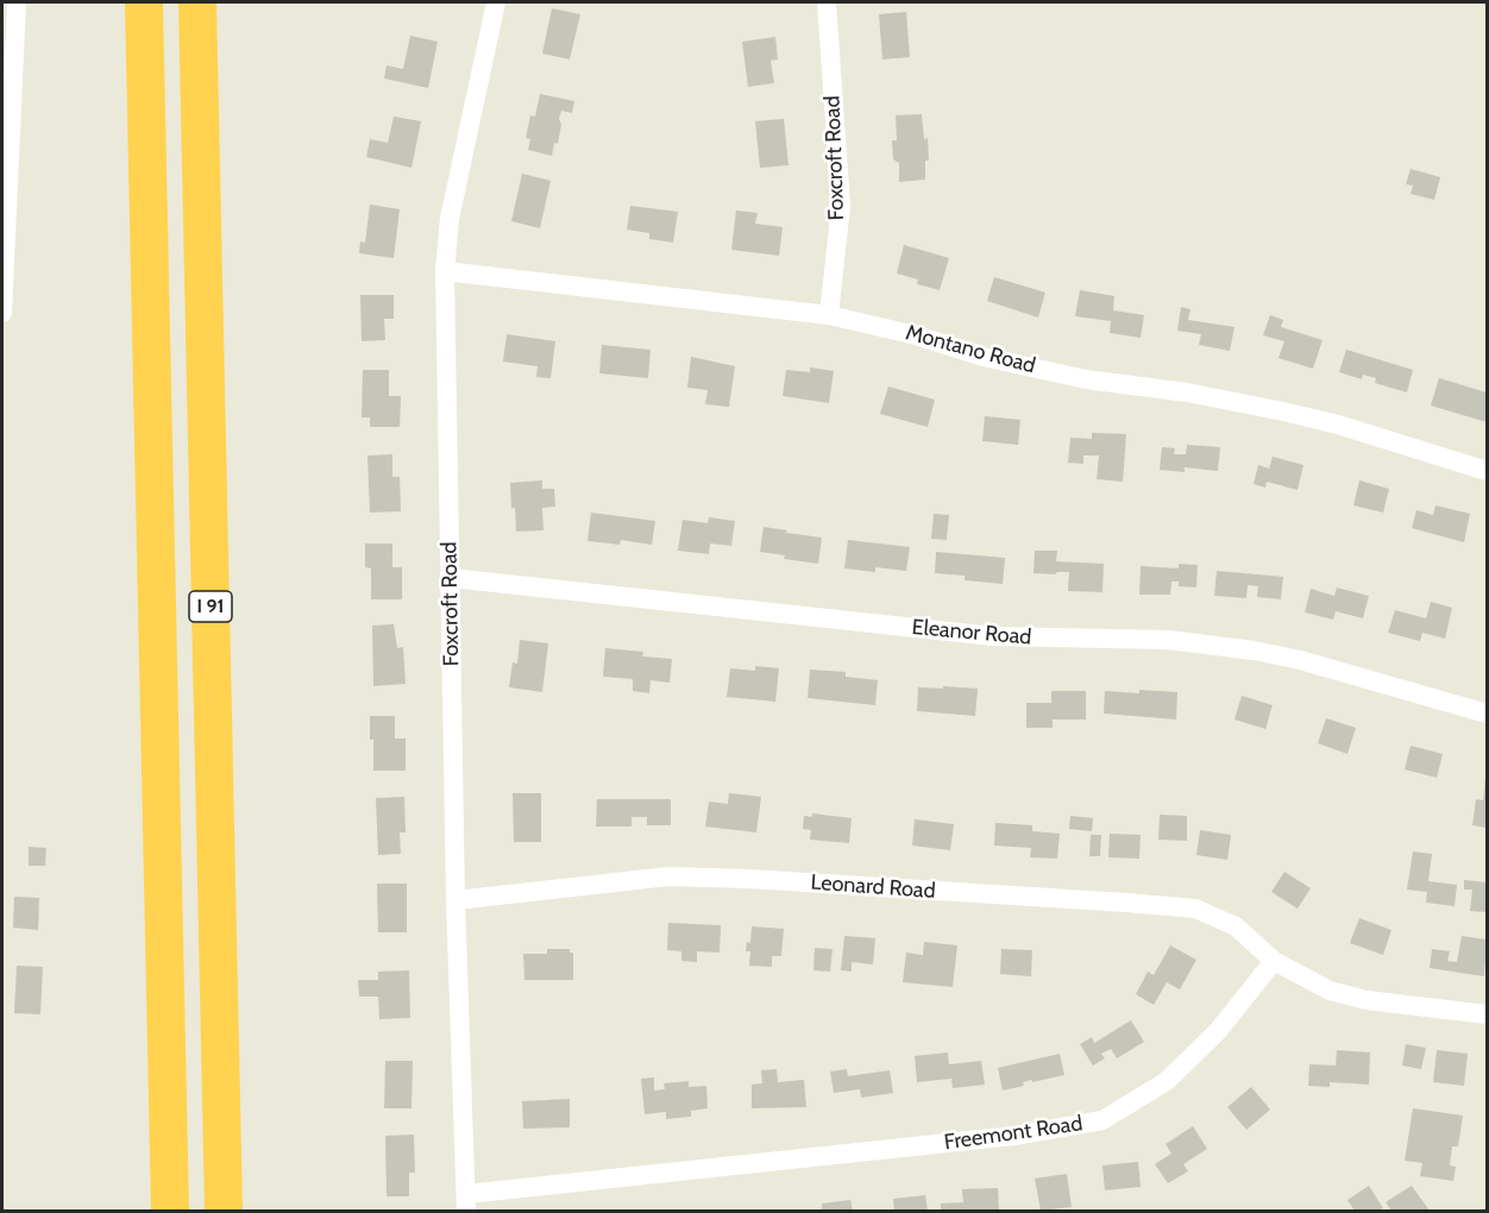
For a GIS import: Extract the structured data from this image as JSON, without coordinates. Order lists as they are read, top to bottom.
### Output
{
  "streets": {
    "highway": ["I 91"],
    "street": [
      "Foxcroft Road",
      "Montano Road",
      "Eleanor Road",
      "Leonard Road",
      "Freemont Road"
    ]
  },
  "crossings": [
    ["Foxcroft Road", "Montano Road"],
    ["Foxcroft Road", "Eleanor Road"],
    ["Foxcroft Road", "Leonard Road"],
    ["Foxcroft Road", "Freemont Road"],
    ["Leonard Road", "Freemont Road"]
  ]
}
